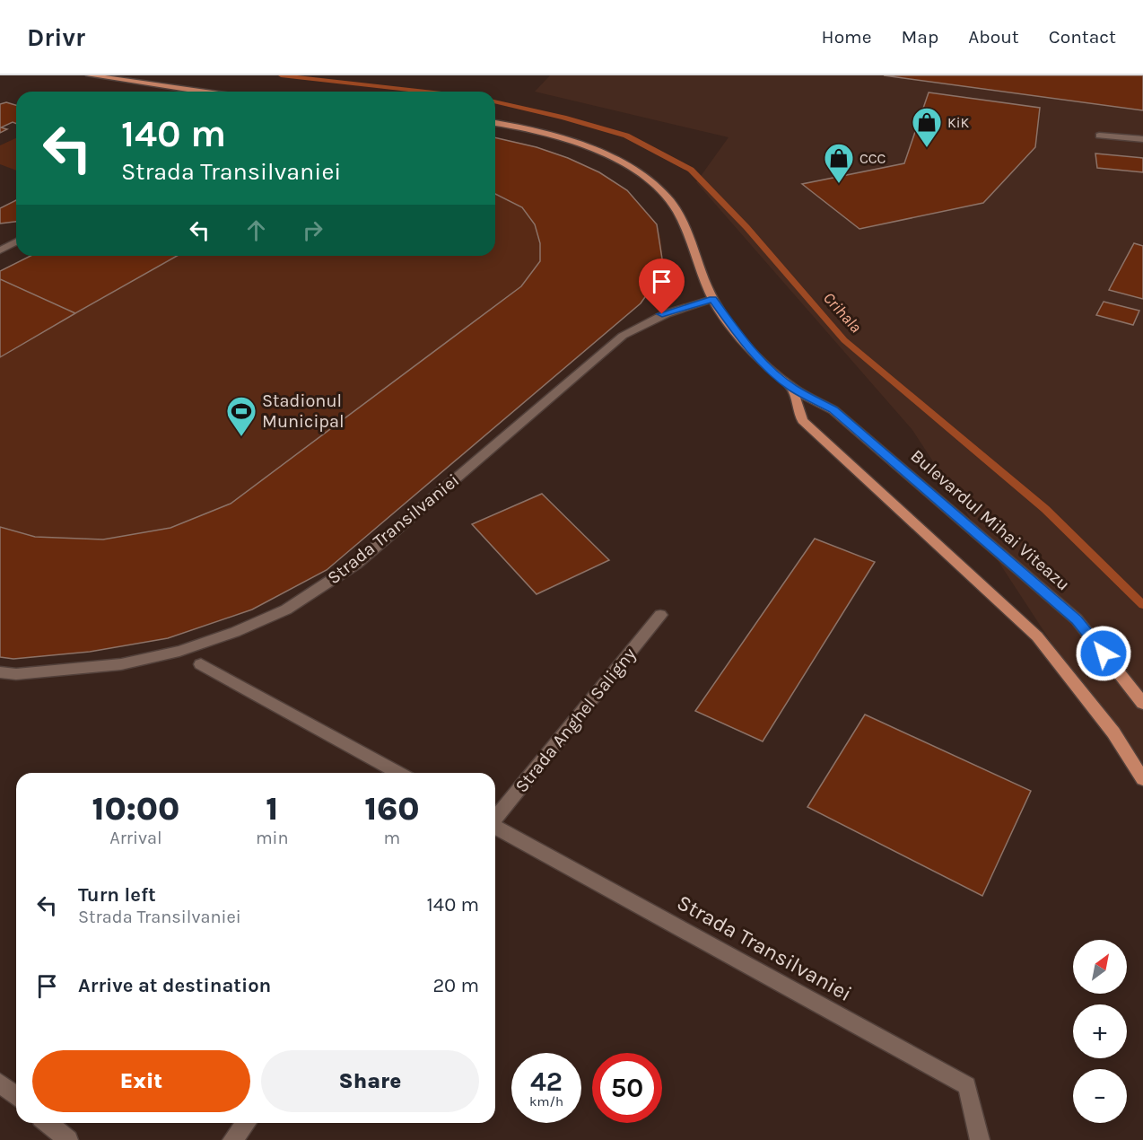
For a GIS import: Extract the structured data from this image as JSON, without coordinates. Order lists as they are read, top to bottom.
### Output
{
  "streets": {
    "main road": ["Bulevardul Mihai Viteazu"],
    "street": ["Strada Transilvaniei", "Strada Anghel Saligny"]
  },
  "crossings": [
    ["Bulevardul Mihai Viteazu", "Strada Transilvaniei"]
  ],
  "water": ["Crihala"],
  "places": {
    "shop": ["KiK", "CCC"],
    "sports": ["Stadionul Municipal"]
  },
  "north": "top right",
  "page": {
    "header": "Drivr",
    "nav": [
      "Home",
      "Map",
      "About",
      "Contact"
    ],
    "turn": ["140 m", "Strada Transilvaniei"],
    "eta": [
      "10:00",
      "Arrival",
      "1",
      "min",
      "160",
      "m"
    ],
    "list": [
      {
        "name": "Turn left",
        "note": "Strada Transilvaniei",
        "value": "140 m"
      },
      {
        "name": "Arrive at destination",
        "value": "20 m"
      }
    ],
    "map_buttons": ["+", "−"],
    "buttons": ["Exit", "Share"],
    "speed": "42 km/h",
    "limit": "50"
  }
}
